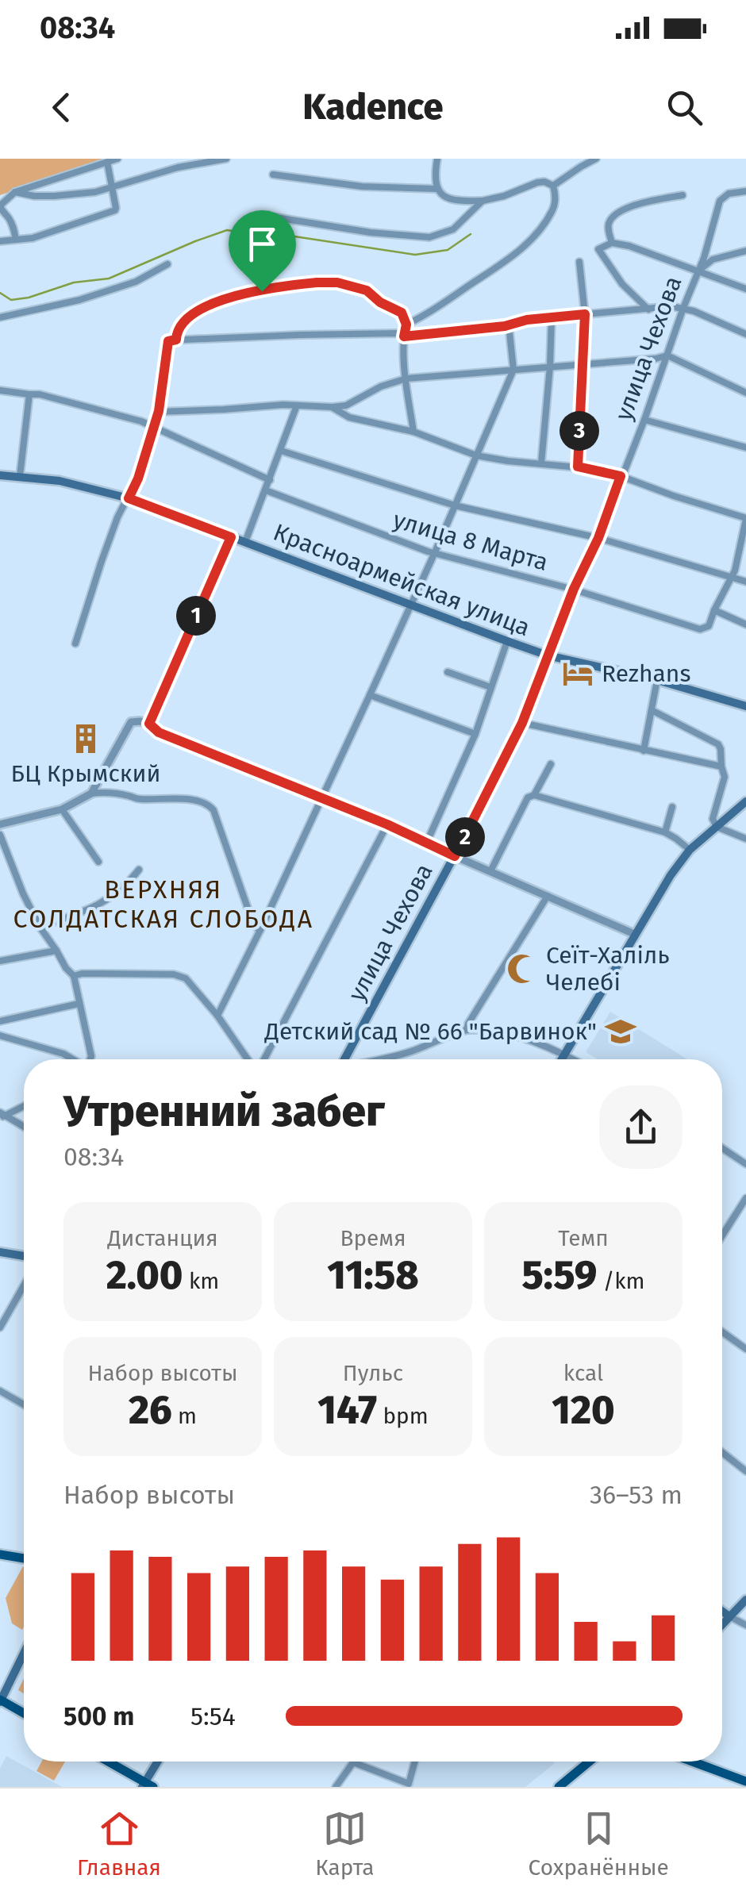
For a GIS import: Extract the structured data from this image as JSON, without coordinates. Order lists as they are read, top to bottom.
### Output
{
  "streets": {
    "main road": ["улица Чехова", "Красноармейская улица"],
    "street": ["улица 8 Марта"]
  },
  "crossings": [
    ["улица Чехова", "улица 8 Марта"],
    ["улица Чехова", "Красноармейская улица"]
  ],
  "districts": ["ВЕРХНЯЯ СОЛДАТСКАЯ СЛОБОДА"],
  "places": {
    "hotel": ["Rezhans"],
    "building": ["БЦ Крымский"],
    "mosque": ["Сеїт-Халіль Челебі"],
    "school or university": ["Детский сад № 66 \"Барвинок\""]
  },
  "page": {
    "status": "08:34",
    "header": "Kadence",
    "pins": ["3", "1", "2"],
    "heading": ["Утренний забег", "08:34"],
    "stats": [
      ["Дистанция", "2.00 km"],
      ["Время", "11:58"],
      ["Темп", "5:59 /km"],
      ["Набор высоты", "26 m"],
      ["Пульс", "147 bpm"],
      ["kcal", "120"]
    ],
    "chart": ["Набор высоты", "36–53 m"],
    "list": [
      {
        "name": "500 m",
        "note": "5:54"
      }
    ],
    "tabs": ["Главная", "Карта", "Сохранённые"]
  }
}
